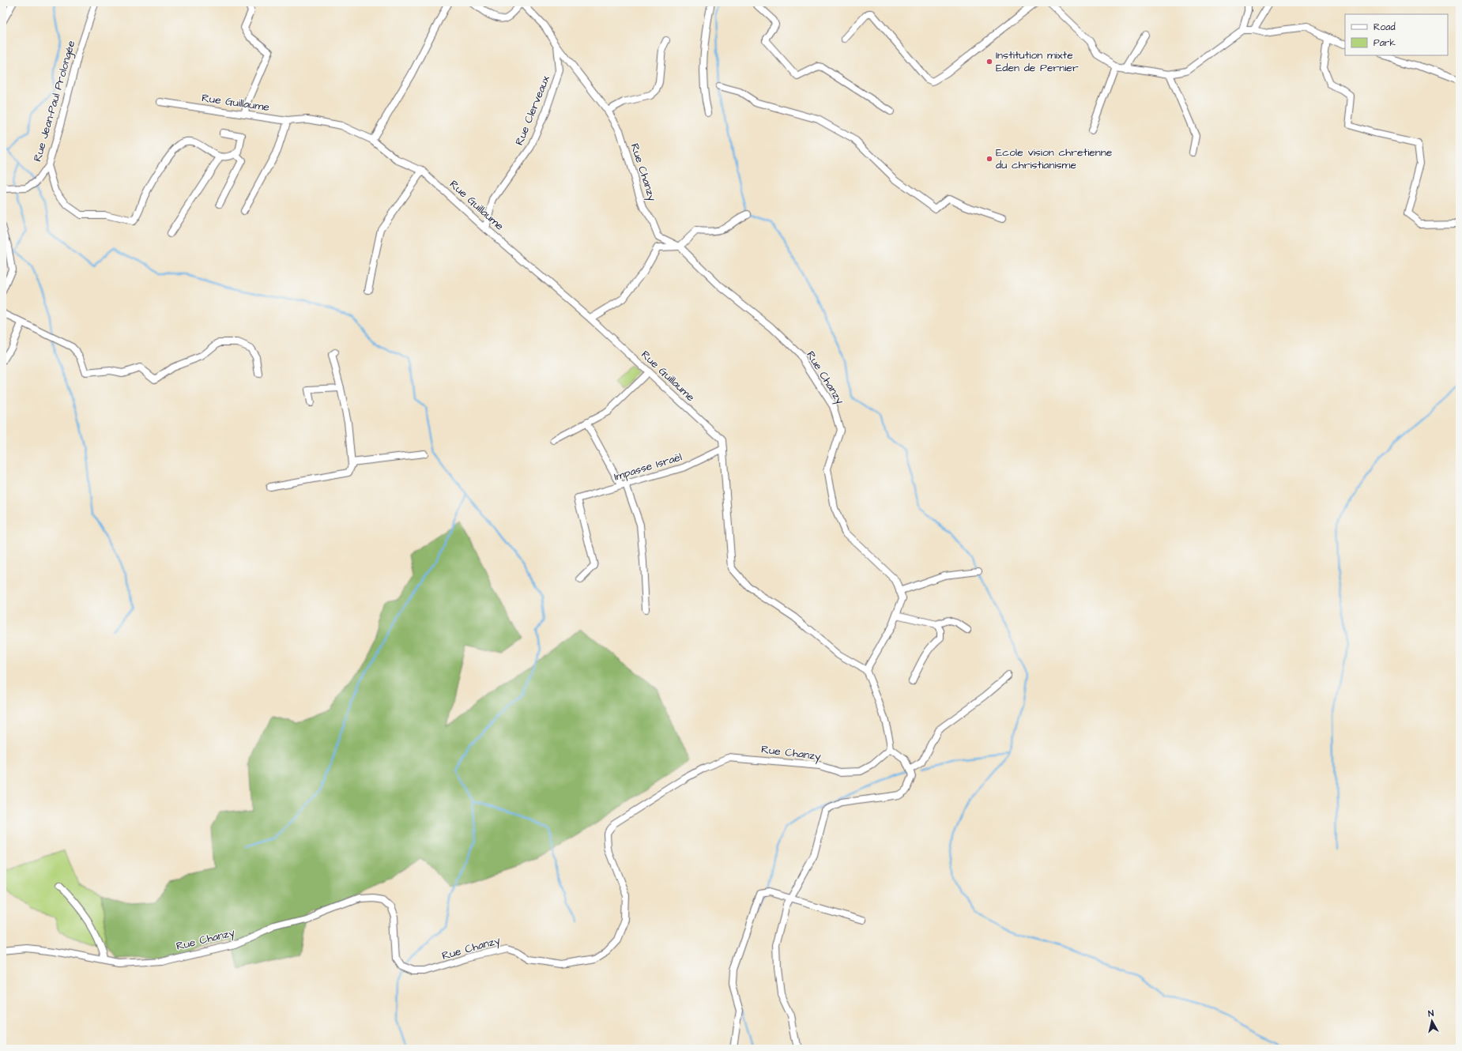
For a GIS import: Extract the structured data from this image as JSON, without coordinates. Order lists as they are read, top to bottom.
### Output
{
  "streets": {
    "street": [
      "Rue Jean-Paul Prolongée",
      "Rue Guillaume",
      "Rue Clerveaux",
      "Rue Chanzy",
      "Impasse Israël"
    ]
  },
  "crossings": [
    ["Rue Guillaume", "Rue Clerveaux"],
    ["Rue Guillaume", "Impasse Israël"],
    ["Rue Clerveaux", "Rue Chanzy"]
  ],
  "places": ["Institution mixte Eden de Pernier", "Ecole vision chretienne du christianisme"],
  "legend": ["Road", "Park"],
  "north": "top"
}
